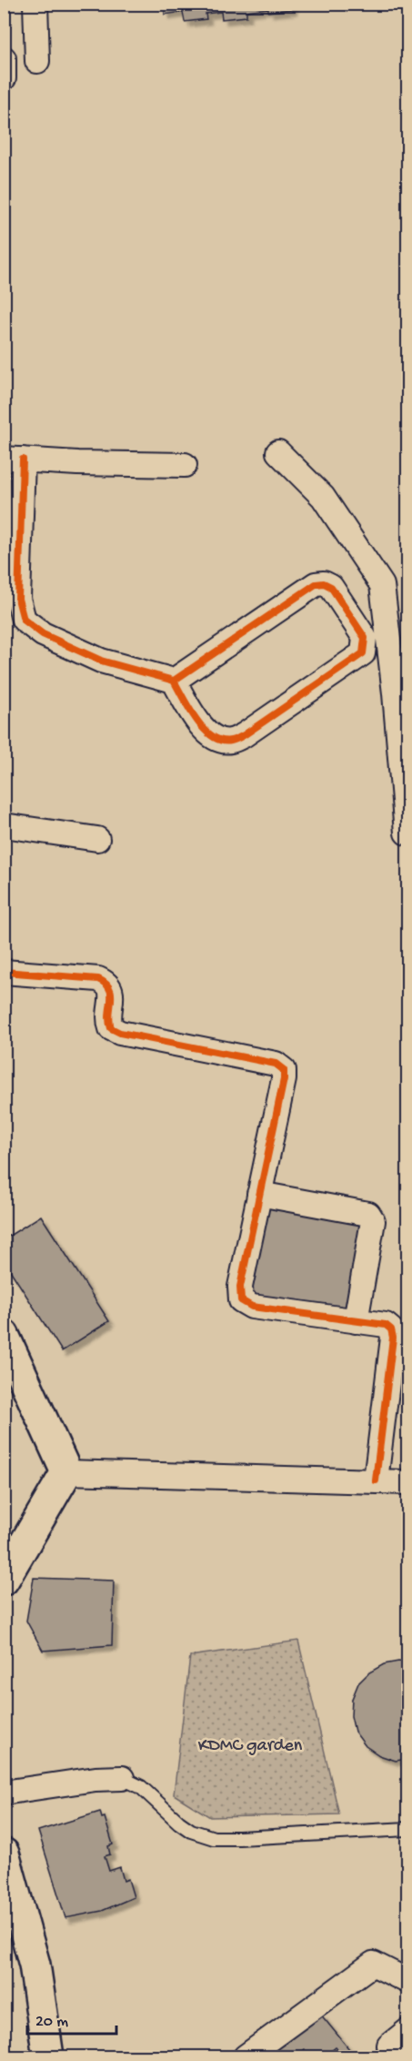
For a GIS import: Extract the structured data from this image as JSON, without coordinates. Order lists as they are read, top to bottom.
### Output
{
  "parks": ["KDMC garden"],
  "scale_bar": "20 m"
}
